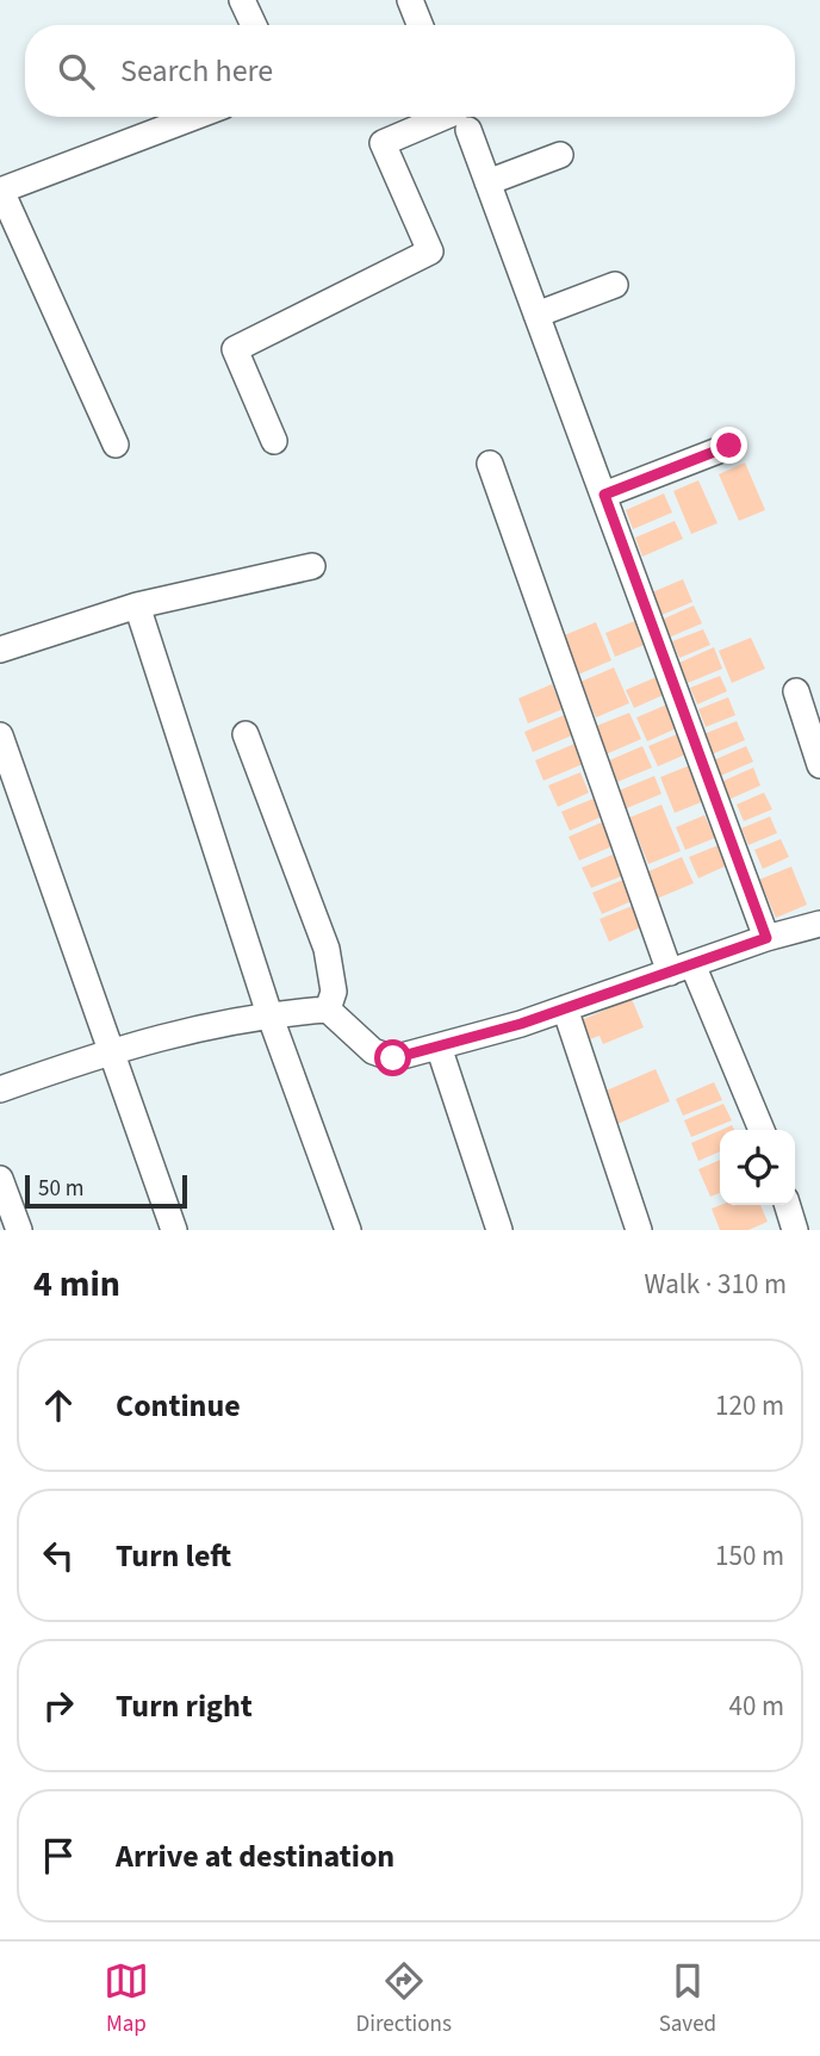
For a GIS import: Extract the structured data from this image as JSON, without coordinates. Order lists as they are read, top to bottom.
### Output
{
  "scale_bar": "50 m",
  "page": {
    "search": "Search here",
    "scale": "50 m",
    "heading": ["4 min", "Walk · 310 m"],
    "list": [
      ["Continue", "120 m"],
      ["Turn left", "150 m"],
      ["Turn right", "40 m"],
      "Arrive at destination"
    ],
    "nav": ["Map", "Directions", "Saved"]
  }
}
